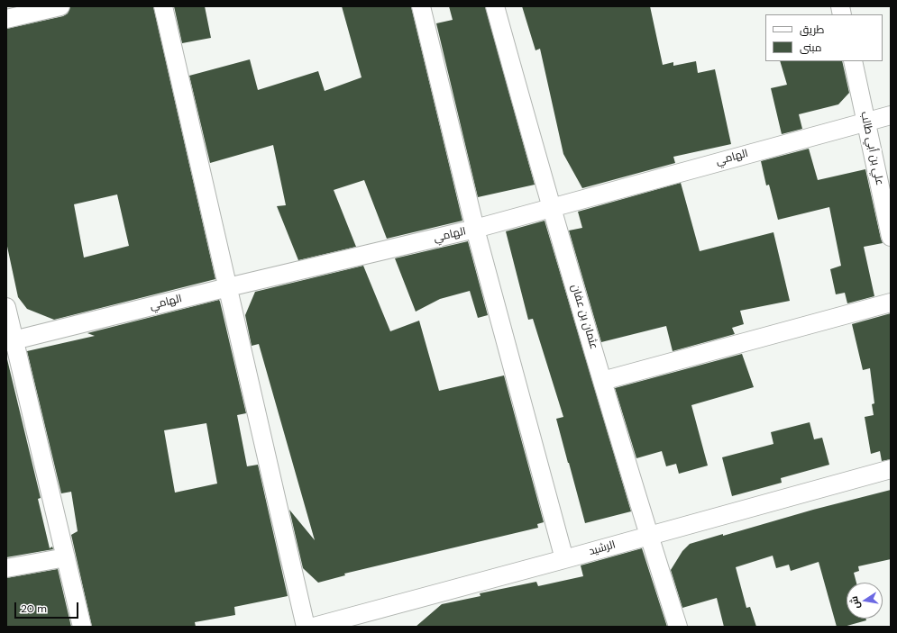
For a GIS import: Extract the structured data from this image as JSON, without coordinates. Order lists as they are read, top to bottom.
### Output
{
  "streets": {
    "street": [
      "علي بن أبي طالب",
      "الهامي",
      "عثمان بن عفان",
      "الرشيد"
    ]
  },
  "crossings": [
    ["علي بن أبي طالب", "الهامي"],
    ["الهامي", "عثمان بن عفان"],
    ["عثمان بن عفان", "الرشيد"]
  ],
  "legend": ["طريق", "مبنى"],
  "scale_bar": "20 m",
  "north": "left"
}
